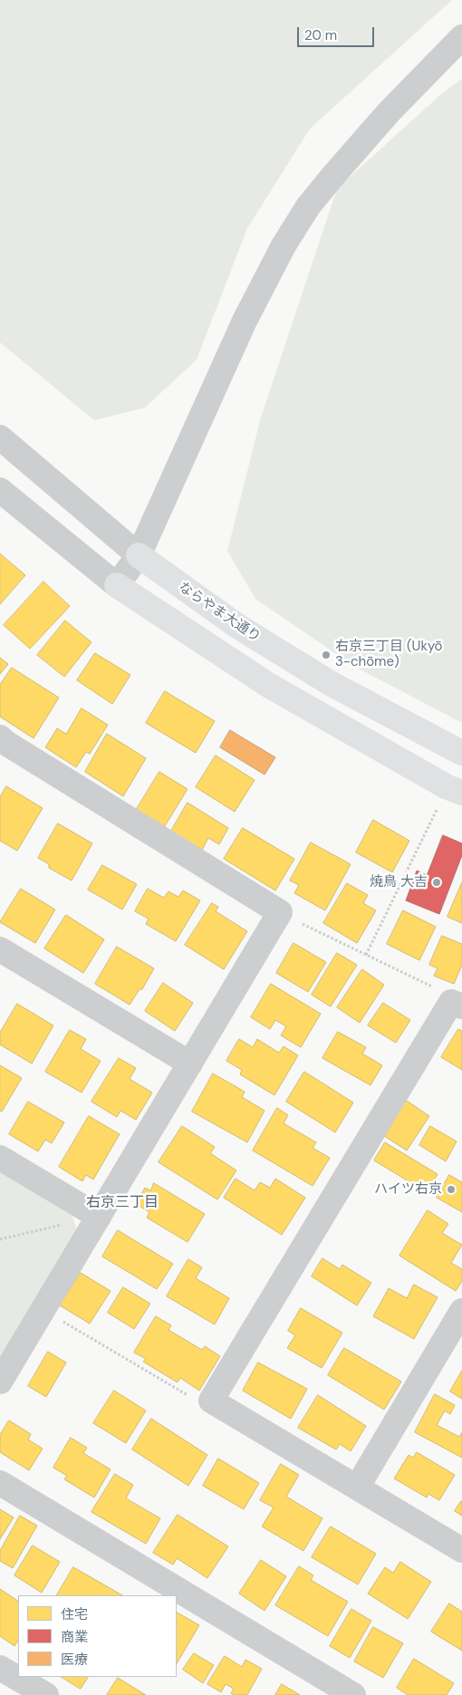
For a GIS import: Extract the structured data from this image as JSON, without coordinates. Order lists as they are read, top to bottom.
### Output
{
  "streets": {
    "main road": ["ならやま大通り"]
  },
  "districts": ["右京三丁目"],
  "places": ["右京三丁目 (Ukyō 3-chōme)", "焼鳥 大吉", "ハイツ右京"],
  "legend": ["住宅", "商業", "医療"],
  "scale_bar": "20 m"
}
